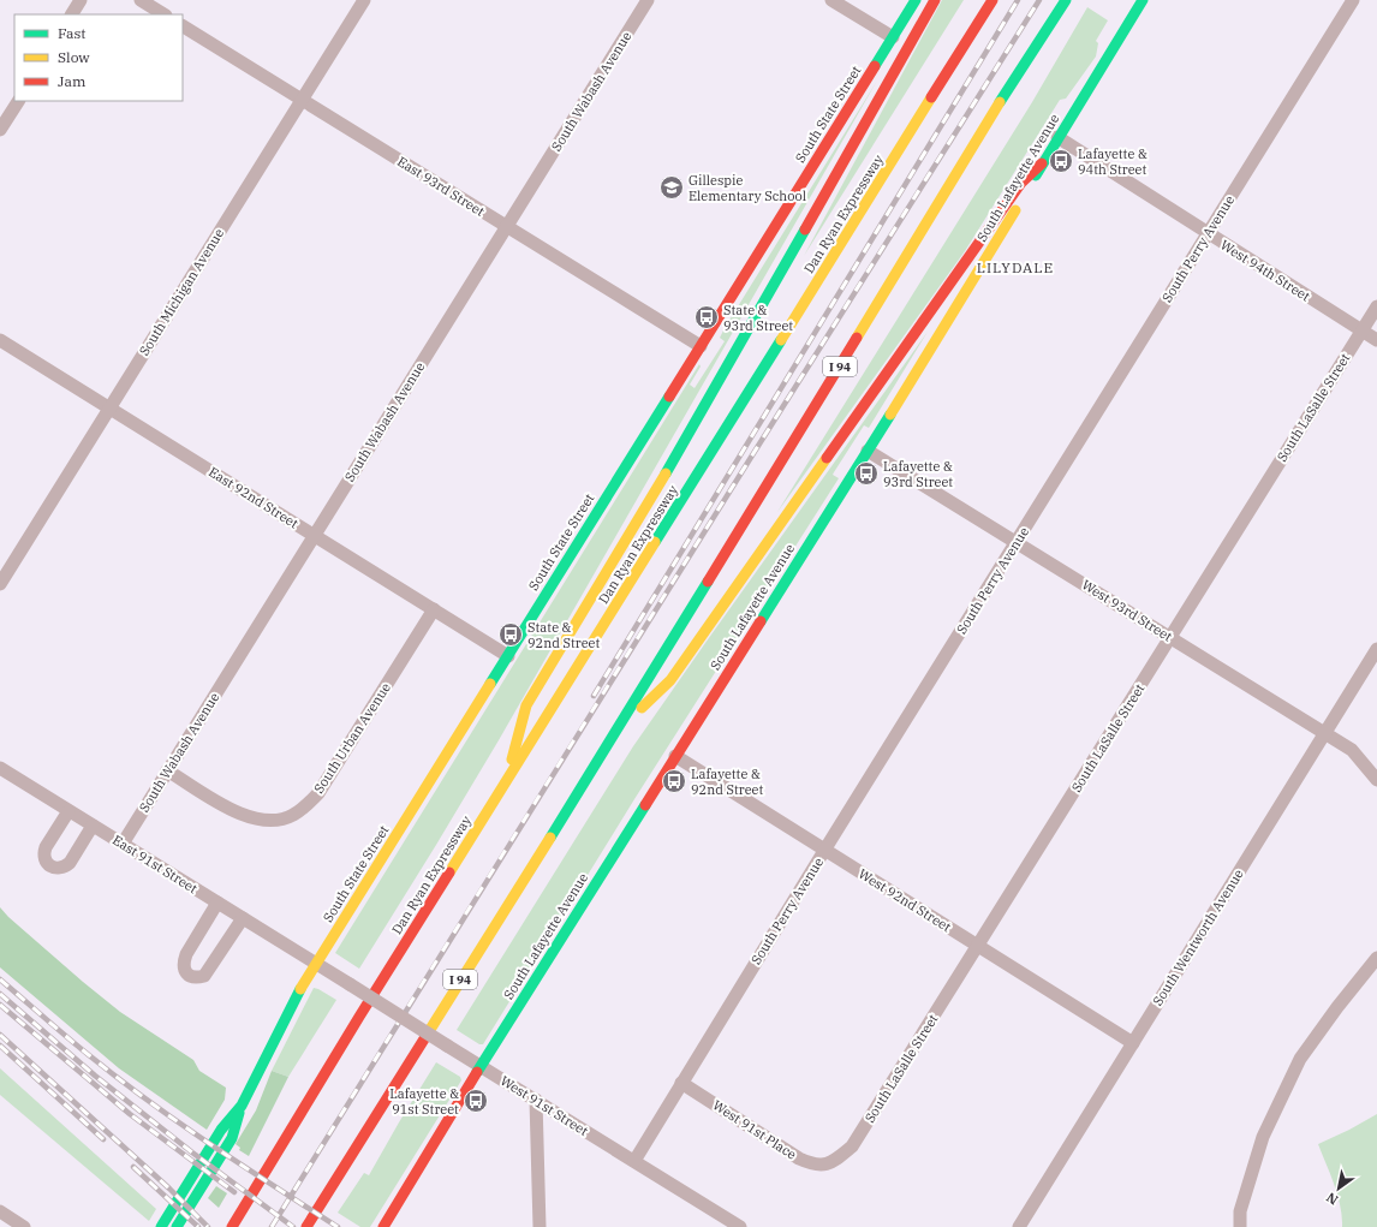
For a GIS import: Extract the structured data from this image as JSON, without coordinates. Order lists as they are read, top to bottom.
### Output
{
  "streets": {
    "main road": [
      "South State Street",
      "South Lafayette Avenue",
      "Dan Ryan Expressway",
      "I 94"
    ],
    "street": [
      "South Wabash Avenue",
      "East 93rd Street",
      "South Perry Avenue",
      "West 94th Street",
      "South Michigan Avenue",
      "South LaSalle Street",
      "East 92nd Street",
      "West 93rd Street",
      "South Urban Avenue",
      "East 91st Street",
      "West 92nd Street",
      "South Wentworth Avenue",
      "West 91st Street",
      "West 91st Place"
    ]
  },
  "crossings": [
    ["South Wabash Avenue", "East 93rd Street"],
    ["South Wabash Avenue", "East 92nd Street"],
    ["South Wabash Avenue", "South Urban Avenue"],
    ["South Wabash Avenue", "East 91st Street"],
    ["South State Street", "East 93rd Street"],
    ["South State Street", "East 92nd Street"],
    ["South State Street", "East 91st Street"],
    ["South Lafayette Avenue", "West 94th Street"],
    ["South Lafayette Avenue", "West 93rd Street"],
    ["South Lafayette Avenue", "West 92nd Street"],
    ["South Lafayette Avenue", "West 91st Street"],
    ["East 93rd Street", "South Michigan Avenue"],
    ["South Perry Avenue", "West 94th Street"],
    ["South Perry Avenue", "West 93rd Street"],
    ["South Perry Avenue", "West 92nd Street"],
    ["South Perry Avenue", "West 91st Street"],
    ["South Perry Avenue", "West 91st Place"],
    ["West 94th Street", "South LaSalle Street"],
    ["South Michigan Avenue", "East 92nd Street"],
    ["South LaSalle Street", "West 93rd Street"],
    ["South LaSalle Street", "West 92nd Street"],
    ["South LaSalle Street", "West 91st Place"],
    ["East 92nd Street", "South Urban Avenue"],
    ["West 93rd Street", "South Wentworth Avenue"],
    ["East 91st Street", "West 91st Street"],
    ["West 92nd Street", "South Wentworth Avenue"]
  ],
  "districts": ["LILYDALE"],
  "places": {
    "bus stop": [
      "Lafayette & 94th Street",
      "State & 93rd Street",
      "Lafayette & 93rd Street",
      "State & 92nd Street",
      "Lafayette & 92nd Street",
      "Lafayette & 91st Street"
    ],
    "school or university": ["Gillespie Elementary School"]
  },
  "legend": ["Fast", "Slow", "Jam"],
  "north": "bottom left"
}
